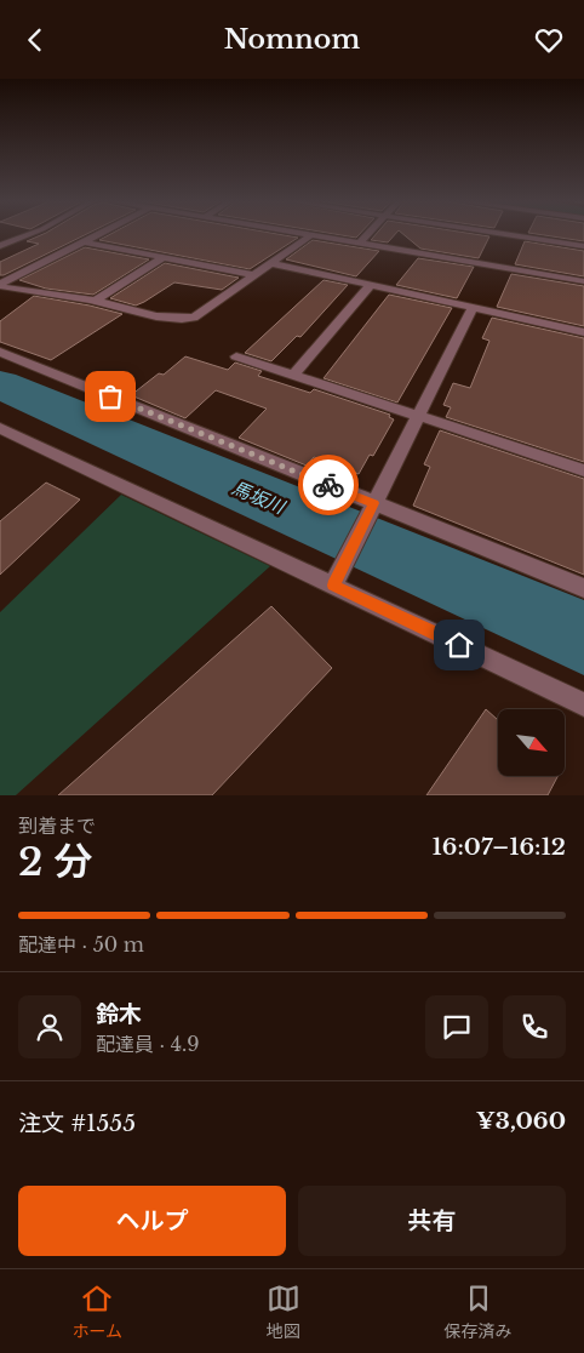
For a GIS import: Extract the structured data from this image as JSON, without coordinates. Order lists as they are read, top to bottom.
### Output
{
  "water": ["馬坂川"],
  "north": "bottom right",
  "page": {
    "header": "Nomnom",
    "heading": ["2 分", "到着まで", "16:07–16:12"],
    "panel": [
      "鈴木",
      "配達員 · 4.9",
      "注文 #1555",
      "¥3,060"
    ],
    "bar": "配達中 · 50 m",
    "buttons": ["ヘルプ", "共有"],
    "tabs": ["ホーム", "地図", "保存済み"]
  }
}
